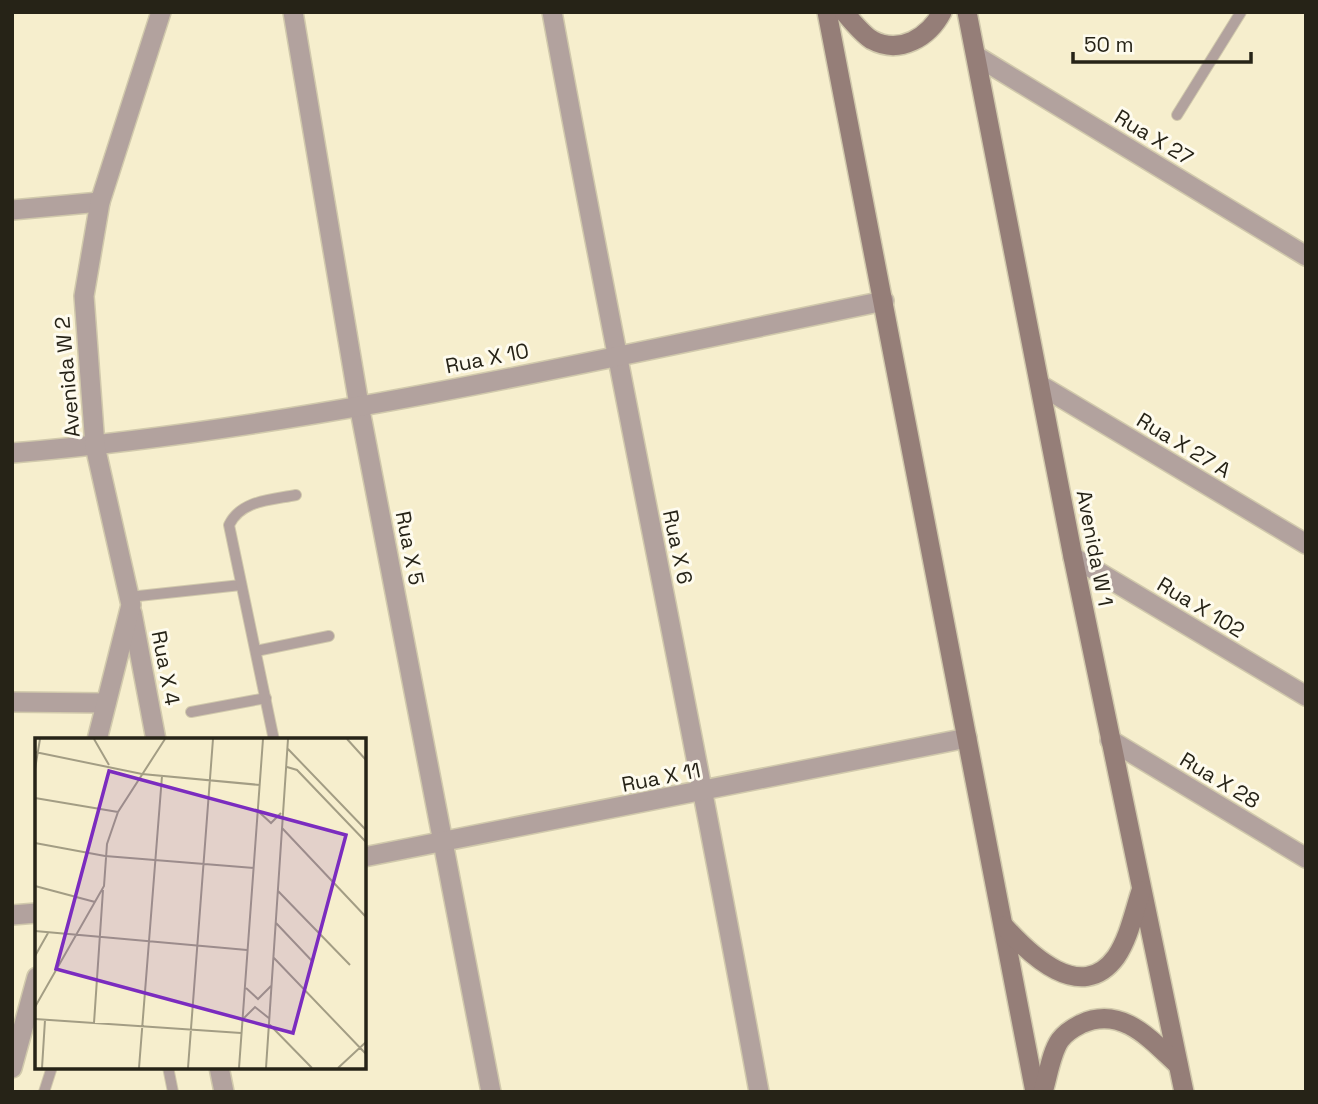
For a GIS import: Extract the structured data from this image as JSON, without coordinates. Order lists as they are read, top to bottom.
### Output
{
  "streets": {
    "main road": ["Avenida W 1"],
    "street": [
      "Rua X 27",
      "Rua X 10",
      "Avenida W 2",
      "Rua X 27 A",
      "Rua X 6",
      "Rua X 5",
      "Rua X 102",
      "Rua X 4",
      "Rua X 11",
      "Rua X 28"
    ]
  },
  "crossings": [
    ["Rua X 27", "Avenida W 1"],
    ["Rua X 10", "Avenida W 2"],
    ["Rua X 10", "Rua X 6"],
    ["Rua X 10", "Rua X 5"],
    ["Avenida W 2", "Rua X 4"],
    ["Rua X 27 A", "Avenida W 1"],
    ["Rua X 6", "Rua X 11"],
    ["Rua X 5", "Rua X 11"],
    ["Avenida W 1", "Rua X 102"],
    ["Avenida W 1", "Rua X 28"]
  ],
  "scale_bar": "50 m"
}
